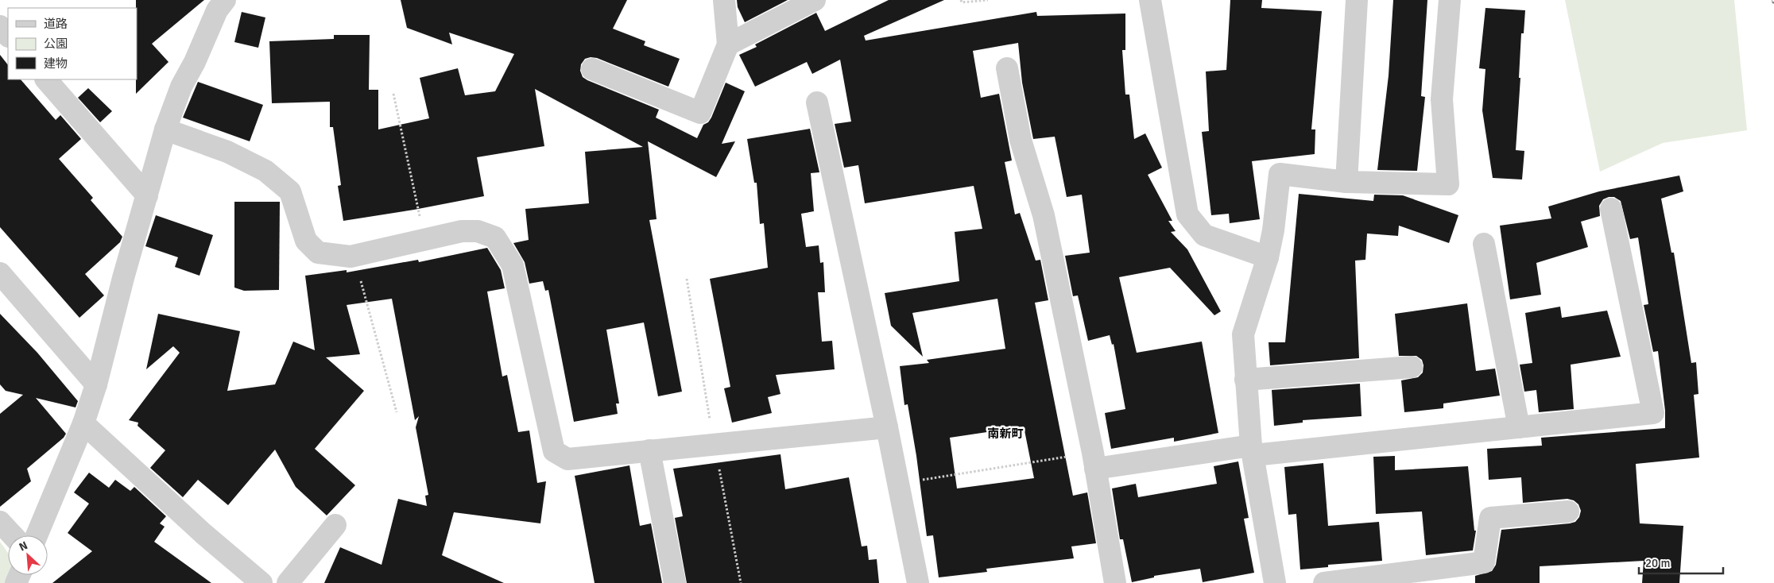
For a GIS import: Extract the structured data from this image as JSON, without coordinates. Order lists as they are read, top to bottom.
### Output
{
  "districts": ["南新町"],
  "legend": ["道路", "公園", "建物"],
  "scale_bar": "20 m",
  "north": "top left"
}
